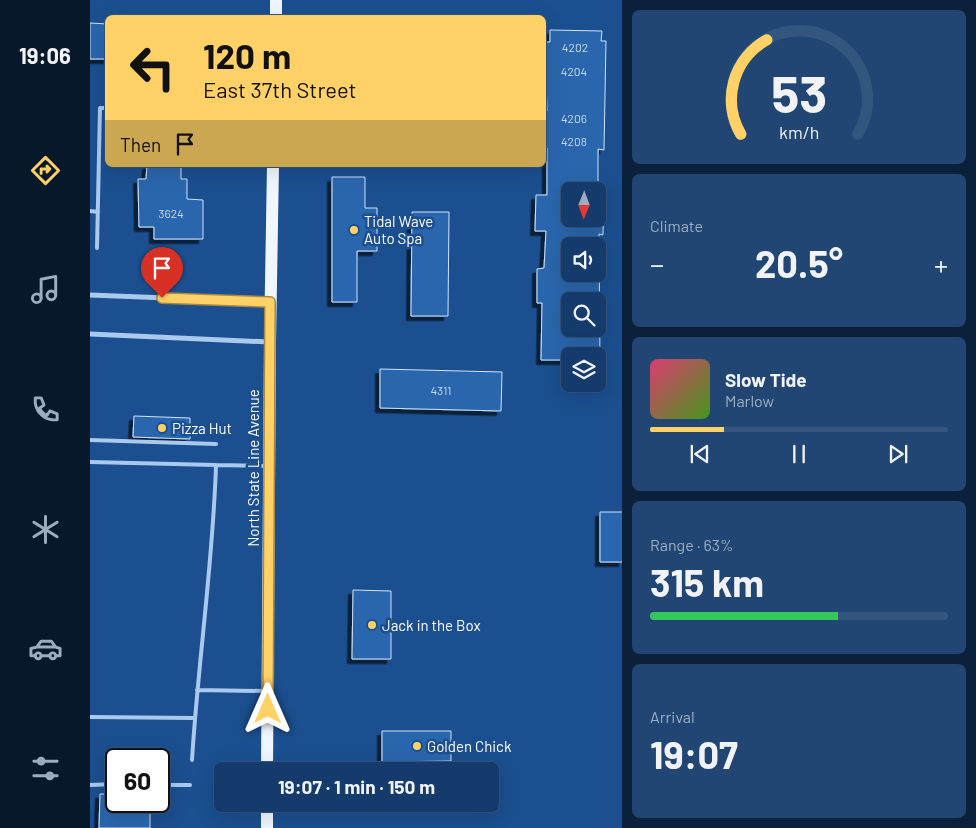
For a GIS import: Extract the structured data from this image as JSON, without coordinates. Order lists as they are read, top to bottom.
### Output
{
  "streets": {
    "main road": ["North State Line Avenue"]
  },
  "places": [
    "Tidal Wave Auto Spa",
    "Pizza Hut",
    "Jack in the Box",
    "Golden Chick"
  ],
  "house_numbers": [
    "4202",
    "4204",
    "4206",
    "4208",
    "3624",
    "4311"
  ],
  "north": "bottom",
  "page": {
    "tabs": "19:06",
    "turn": ["120 m", "East 37th Street"],
    "then": "Then",
    "tile": [
      "Climate",
      ["Range · 63%", "315 km"],
      ["Arrival", "19:07"]
    ],
    "heat": ["−", "20.5°", "+"],
    "song": ["Slow Tide", "Marlow"],
    "limit": "60",
    "trip": "19:07 · 1 min · 150 m",
    "gauge": ["53", "km/h"]
  }
}
